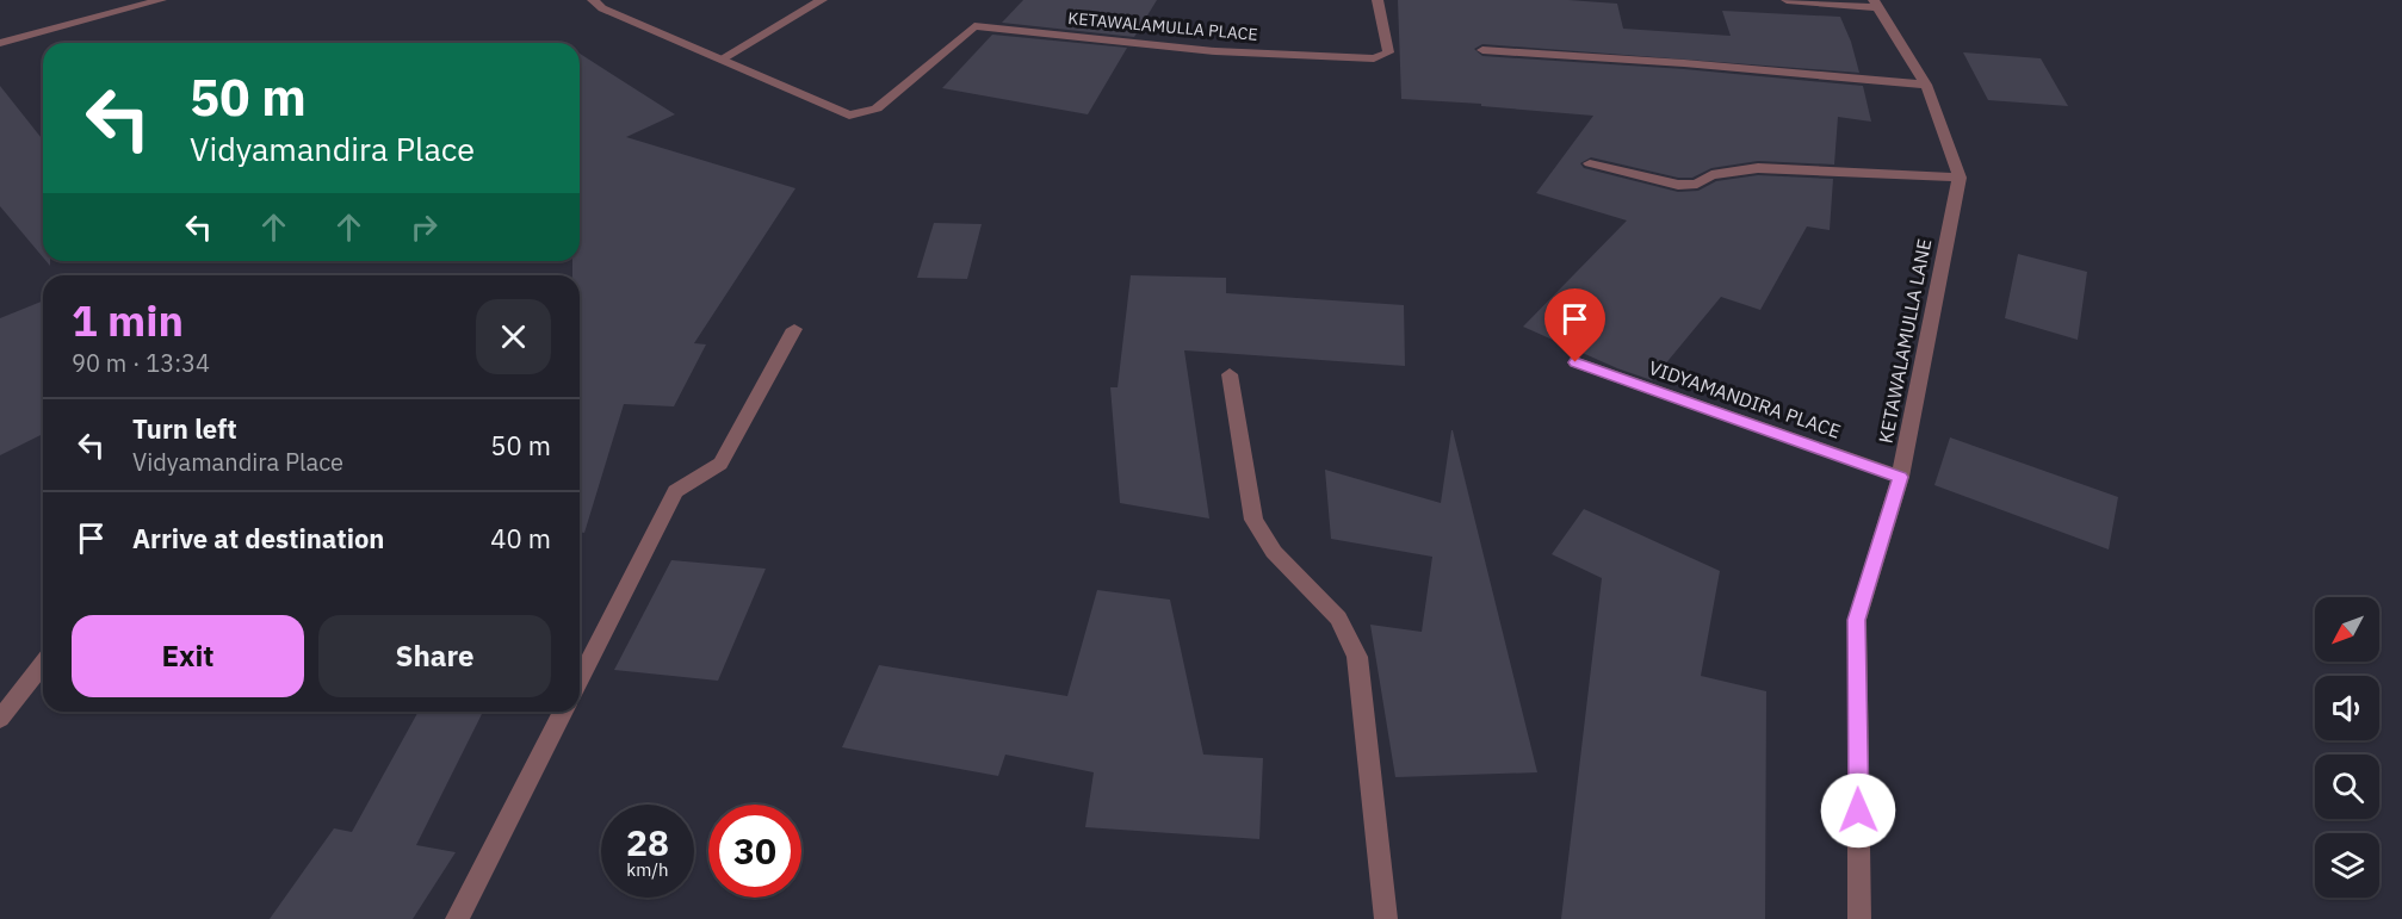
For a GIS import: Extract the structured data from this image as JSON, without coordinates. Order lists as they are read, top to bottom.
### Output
{
  "streets": {
    "street": ["KETAWALAMULLA PLACE", "KETAWALAMULLA LANE", "VIDYAMANDIRA PLACE"]
  },
  "crossings": [
    ["KETAWALAMULLA LANE", "VIDYAMANDIRA PLACE"]
  ],
  "north": "bottom left",
  "page": {
    "turn": ["50 m", "Vidyamandira Place"],
    "heading": ["1 min", "90 m · 13:34"],
    "list": [
      {
        "name": "Turn left",
        "note": "Vidyamandira Place",
        "value": "50 m"
      },
      {
        "name": "Arrive at destination",
        "value": "40 m"
      }
    ],
    "buttons": ["Exit", "Share"],
    "speed": "28 km/h",
    "limit": "30"
  }
}
